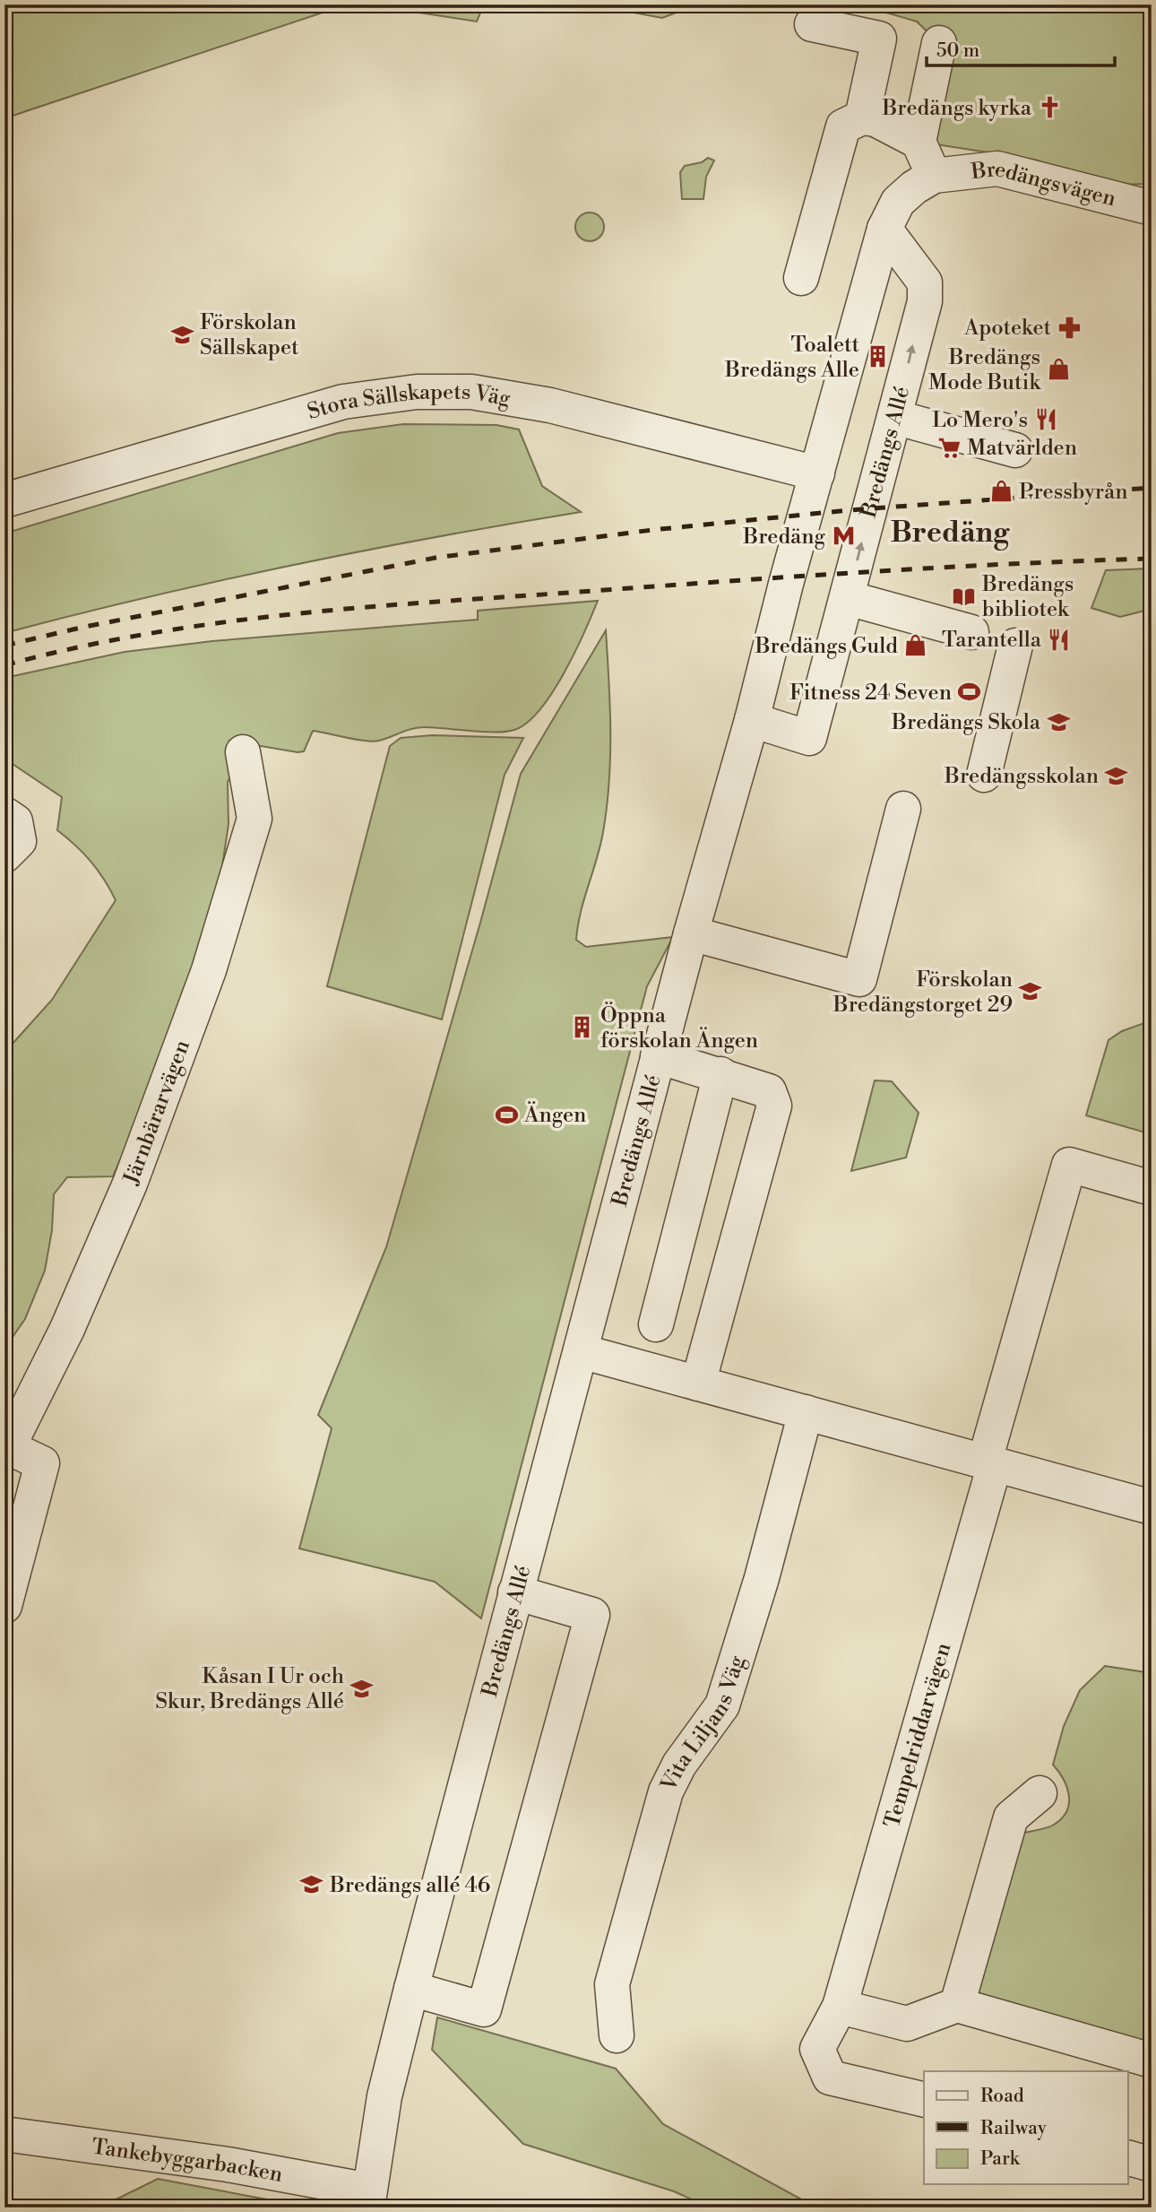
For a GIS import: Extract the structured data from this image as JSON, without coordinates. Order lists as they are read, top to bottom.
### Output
{
  "streets": {
    "street": [
      "Bredängsvägen",
      "Stora Sällskapets Väg",
      "Bredängs Allé",
      "Järnbärarvägen",
      "Vita Liljans Väg",
      "Tempelriddarvägen",
      "Tankebyggarbacken"
    ]
  },
  "crossings": [
    ["Bredängsvägen", "Bredängs Allé"],
    ["Stora Sällskapets Väg", "Bredängs Allé"],
    ["Bredängs Allé", "Tankebyggarbacken"]
  ],
  "districts": ["Bredäng"],
  "places": {
    "church": ["Bredängs kyrka"],
    "pharmacy": ["Apoteket"],
    "school or university": [
      "Förskolan Sällskapet",
      "Bredängs Skola",
      "Bredängsskolan",
      "Förskolan Bredängstorget 29",
      "Kåsan I Ur och Skur, Bredängs Allé",
      "Bredängs allé 46"
    ],
    "building": ["Toalett Bredängs Alle", "Öppna förskolan Ängen"],
    "shop": ["Bredängs Mode Butik", "Pressbyrån", "Bredängs Guld"],
    "restaurant": ["Lo Mero's", "Tarantella"],
    "supermarket": ["Matvärlden"],
    "metro station": ["Bredäng"],
    "library": ["Bredängs bibliotek"],
    "sports": ["Fitness 24 Seven", "Ängen"]
  },
  "legend": ["Road", "Railway", "Park"],
  "scale_bar": "50 m"
}
